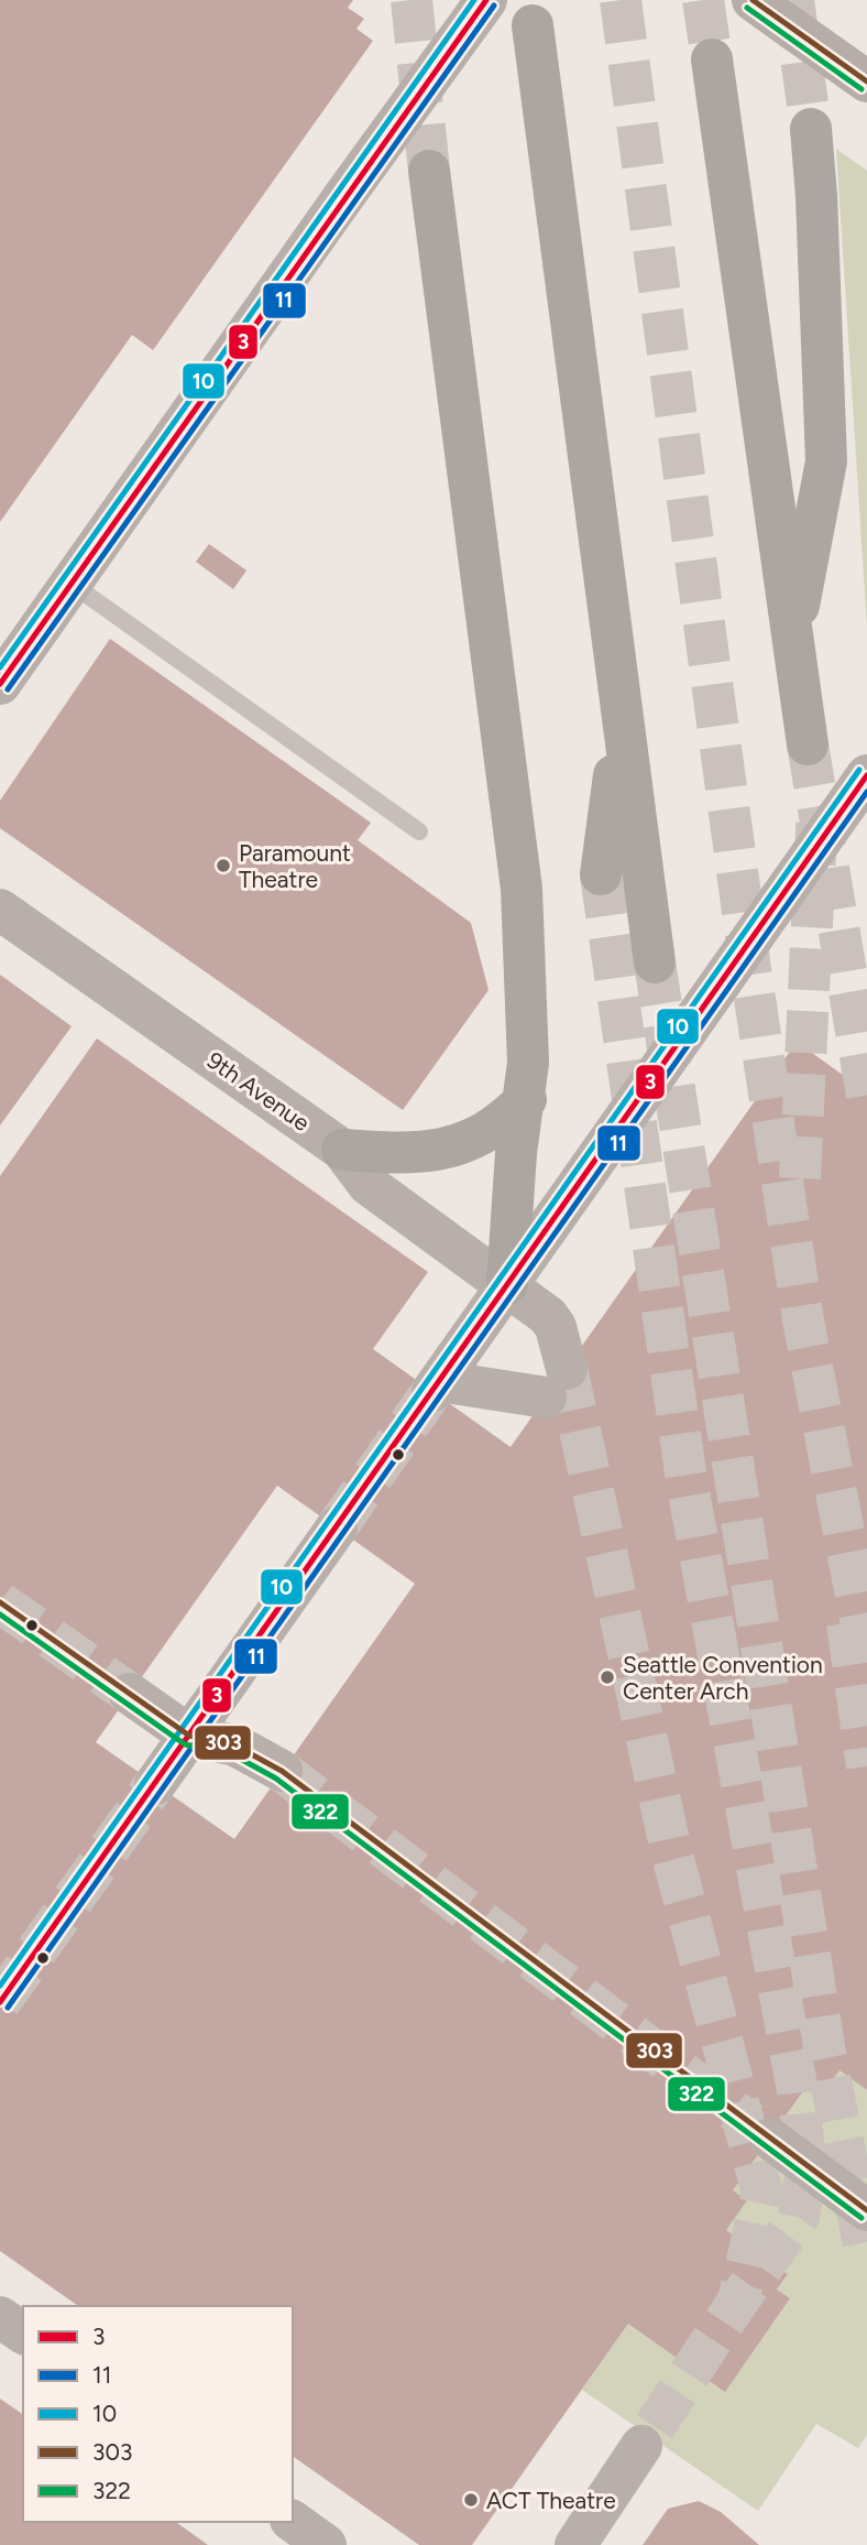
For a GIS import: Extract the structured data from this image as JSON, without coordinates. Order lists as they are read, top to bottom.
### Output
{
  "streets": {
    "main road": ["9th Avenue"]
  },
  "places": ["Paramount Theatre", "Seattle Convention Center Arch", "ACT Theatre"],
  "lines": [
    "transit line 3",
    "transit line 10",
    "transit line 303",
    "transit line 11",
    "transit line 322"
  ],
  "legend": [
    "3",
    "11",
    "10",
    "303",
    "322"
  ]
}
